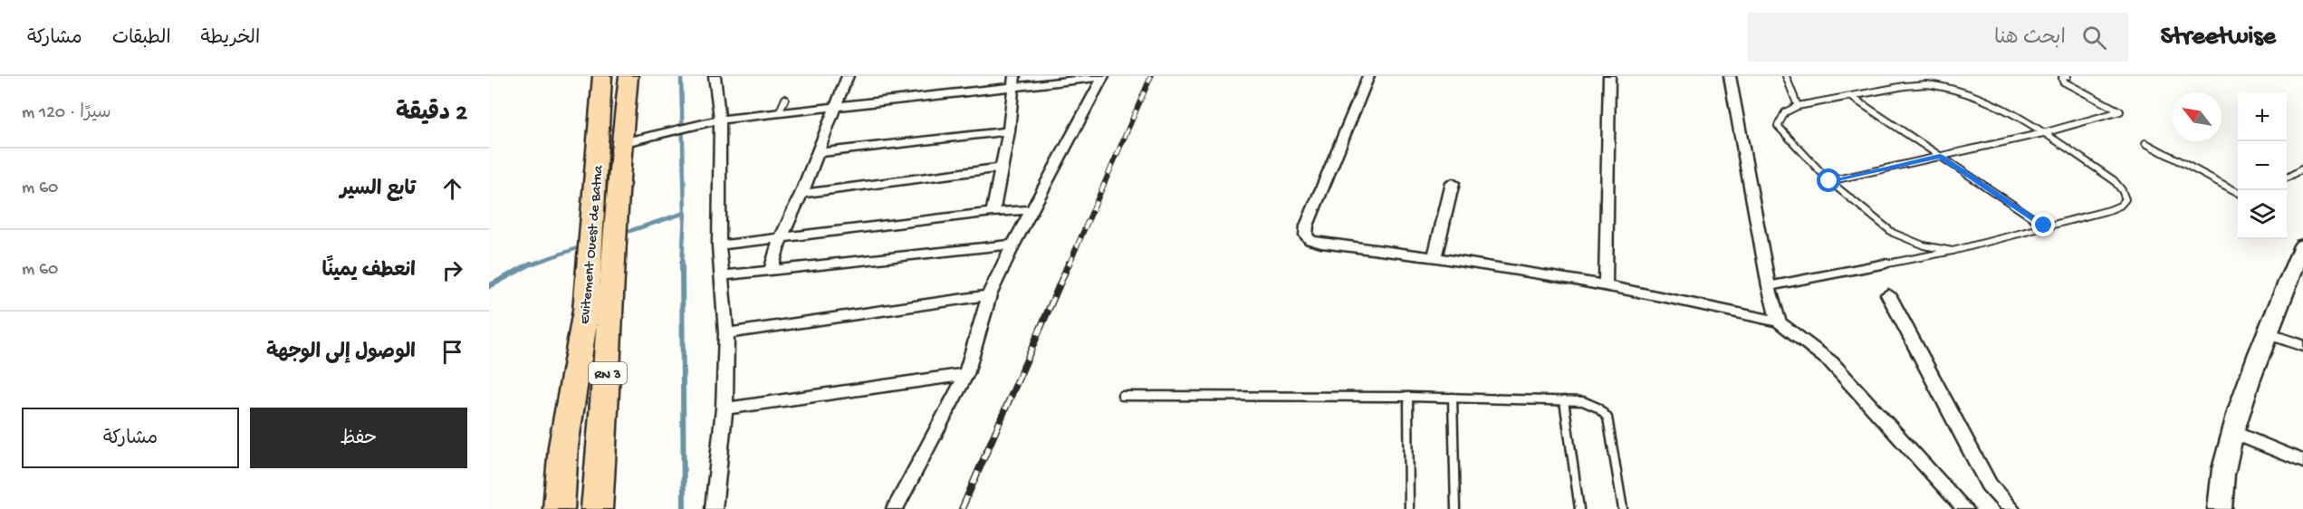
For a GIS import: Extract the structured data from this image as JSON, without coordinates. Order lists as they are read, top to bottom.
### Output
{
  "streets": {
    "highway": ["Evitement Ouest de Batna", "RN 3"]
  },
  "north": "top left",
  "page": {
    "header": "Streetwise",
    "search": "ابحث هنا",
    "nav": ["الخريطة", "الطبقات", "مشاركة"],
    "heading": ["2 دقيقة", "سيرًا · 120 m"],
    "map_buttons": ["+", "−"],
    "list": [
      ["تابع السير", "60 m"],
      ["انعطف يمينًا", "60 m"],
      "الوصول إلى الوجهة"
    ],
    "buttons": ["حفظ", "مشاركة"]
  }
}
